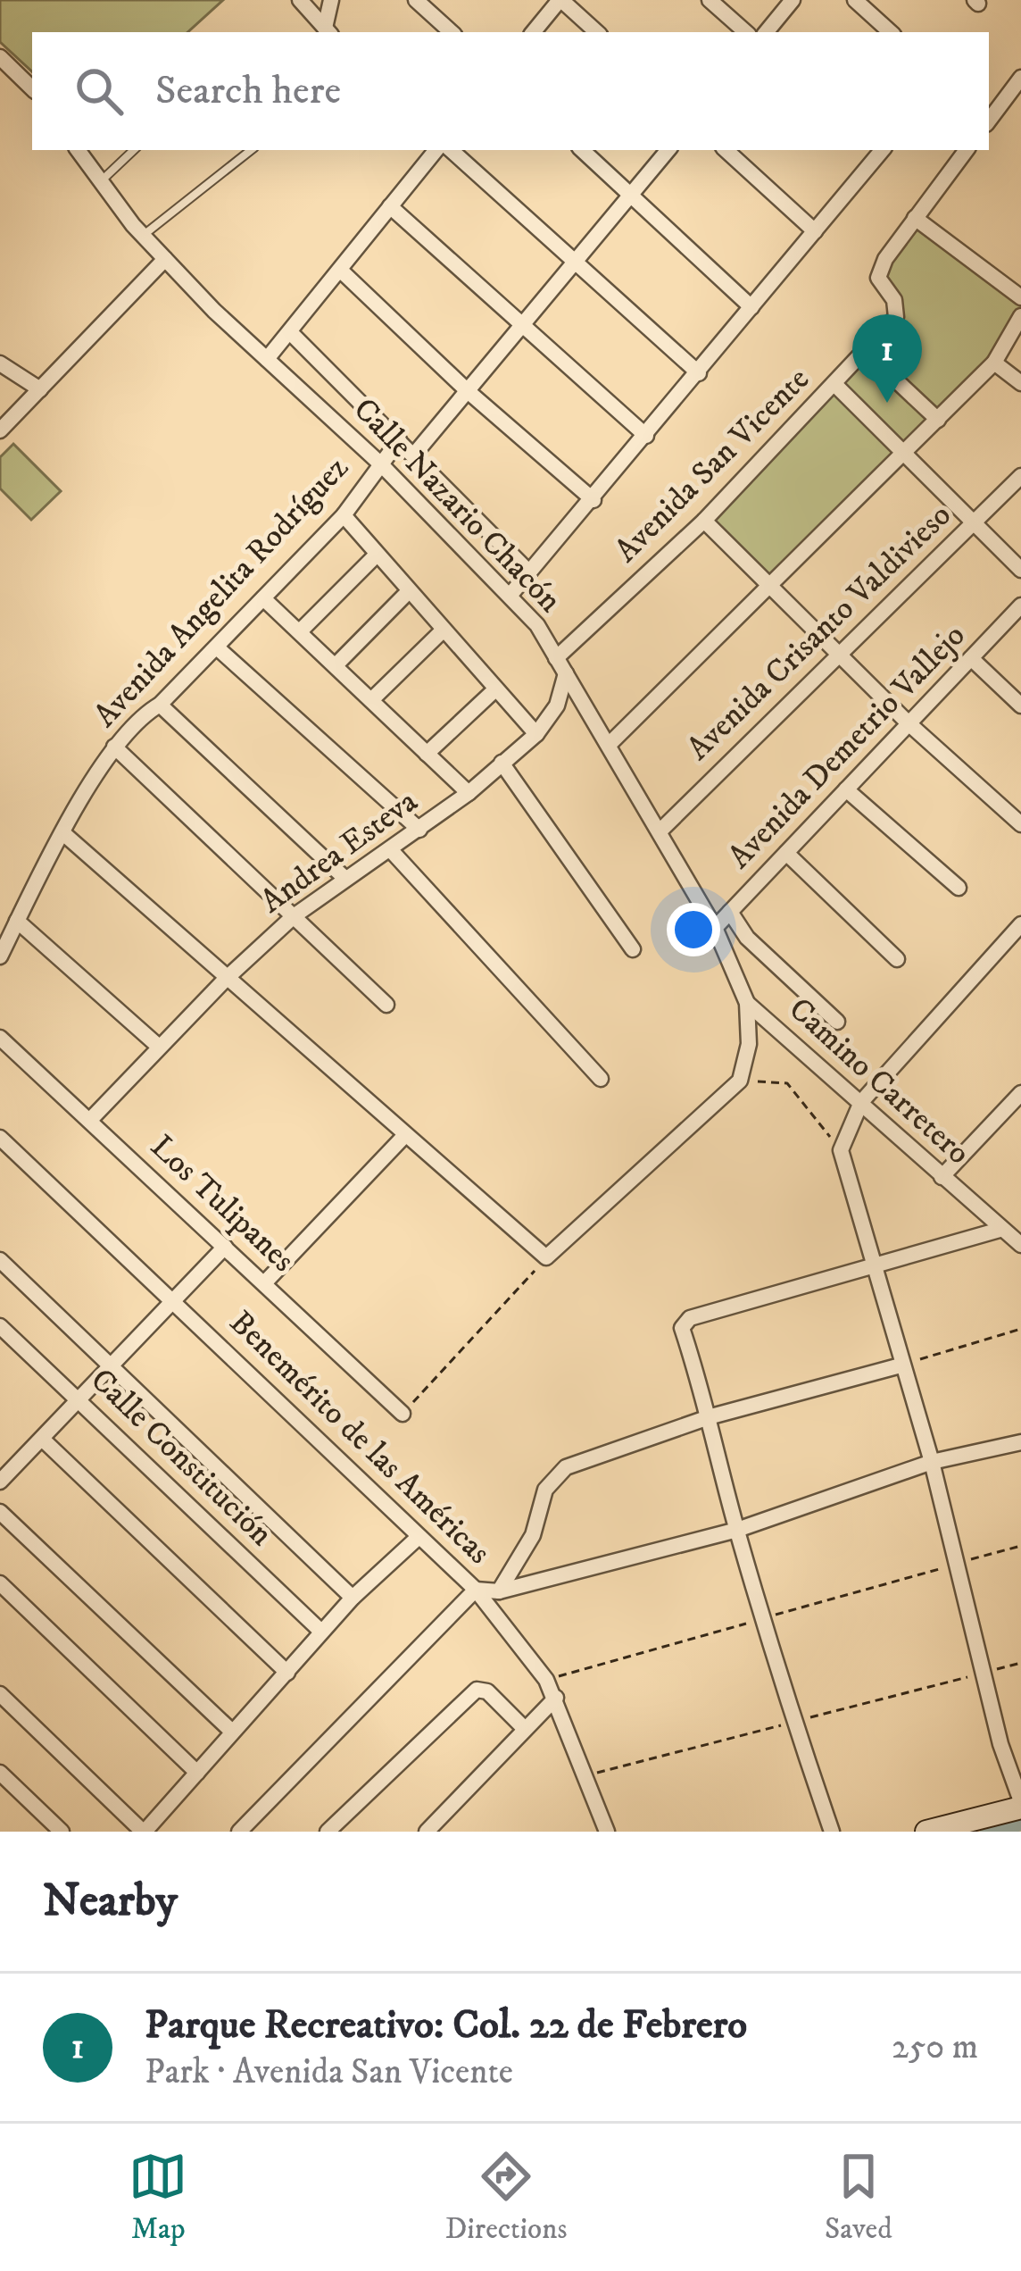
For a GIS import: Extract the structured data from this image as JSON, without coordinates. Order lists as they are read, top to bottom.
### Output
{
  "streets": {
    "street": [
      "Avenida San Vicente",
      "Calle Nazario Chacón",
      "Avenida Angelita Rodríguez",
      "Avenida Crisanto Valdivieso",
      "Avenida Demetrio Vallejo",
      "Andrea Esteva",
      "Camino Carretero",
      "Los Tulipanes",
      "Benemérito de las Américas",
      "Calle Constitución"
    ]
  },
  "crossings": [
    ["Avenida San Vicente", "Calle Nazario Chacón"],
    ["Calle Nazario Chacón", "Avenida Angelita Rodríguez"],
    ["Calle Nazario Chacón", "Avenida Crisanto Valdivieso"],
    ["Calle Nazario Chacón", "Avenida Demetrio Vallejo"],
    ["Calle Nazario Chacón", "Andrea Esteva"],
    ["Calle Nazario Chacón", "Camino Carretero"],
    ["Andrea Esteva", "Los Tulipanes"]
  ],
  "page": {
    "search": "Search here",
    "pins": "1",
    "heading": "Nearby",
    "list": [
      {
        "mark": "1",
        "name": "Parque Recreativo: Col. 22 de Febrero",
        "note": "Park · Avenida San Vicente",
        "value": "250 m"
      }
    ],
    "nav": ["Map", "Directions", "Saved"]
  }
}
